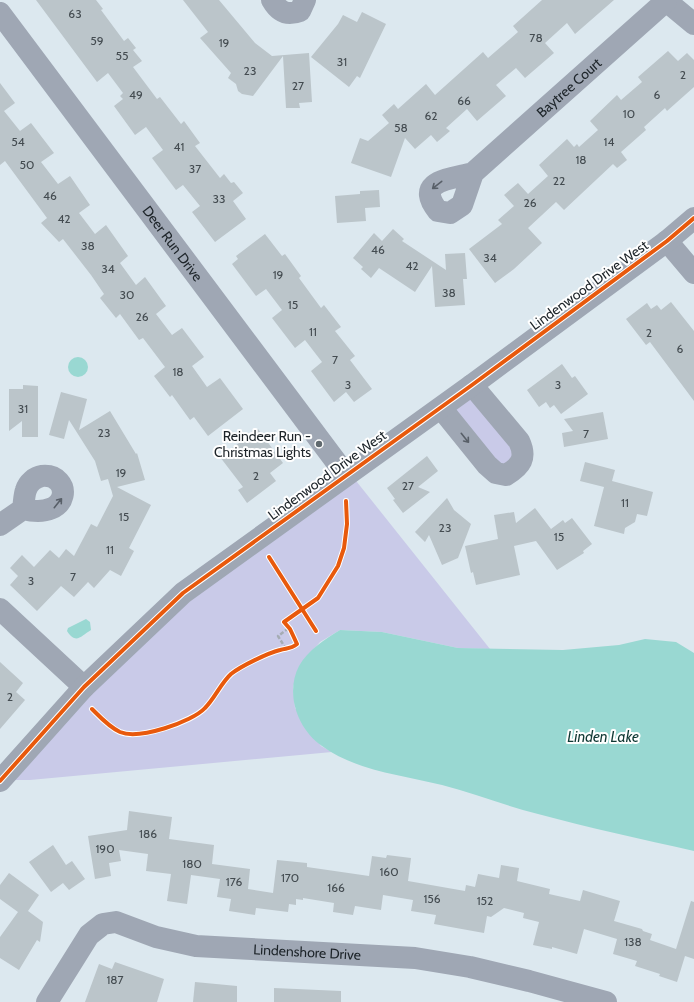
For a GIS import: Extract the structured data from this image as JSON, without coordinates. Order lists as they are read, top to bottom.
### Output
{
  "streets": {
    "street": [
      "Baytree Court",
      "Deer Run Drive",
      "Lindenwood Drive West",
      "Lindenshore Drive"
    ]
  },
  "crossings": [
    ["Deer Run Drive", "Lindenwood Drive West"]
  ],
  "water": ["Linden Lake"],
  "places": ["Reindeer Run - Christmas Lights"],
  "house_numbers": [
    "63",
    "78",
    "59",
    "19",
    "55",
    "31",
    "23",
    "2",
    "27",
    "49",
    "6",
    "66",
    "10",
    "62",
    "58",
    "54",
    "14",
    "41",
    "18",
    "50",
    "37",
    "22",
    "46",
    "33",
    "26",
    "42",
    "38",
    "46",
    "34",
    "42",
    "34",
    "19",
    "38",
    "30",
    "15",
    "26",
    "11",
    "2",
    "6",
    "7",
    "18",
    "3",
    "3",
    "31",
    "23",
    "7",
    "19",
    "2",
    "27",
    "11",
    "15",
    "23",
    "15",
    "11",
    "7",
    "3",
    "2",
    "186",
    "190",
    "180",
    "160",
    "170",
    "176",
    "166",
    "156",
    "152",
    "138",
    "187"
  ]
}
